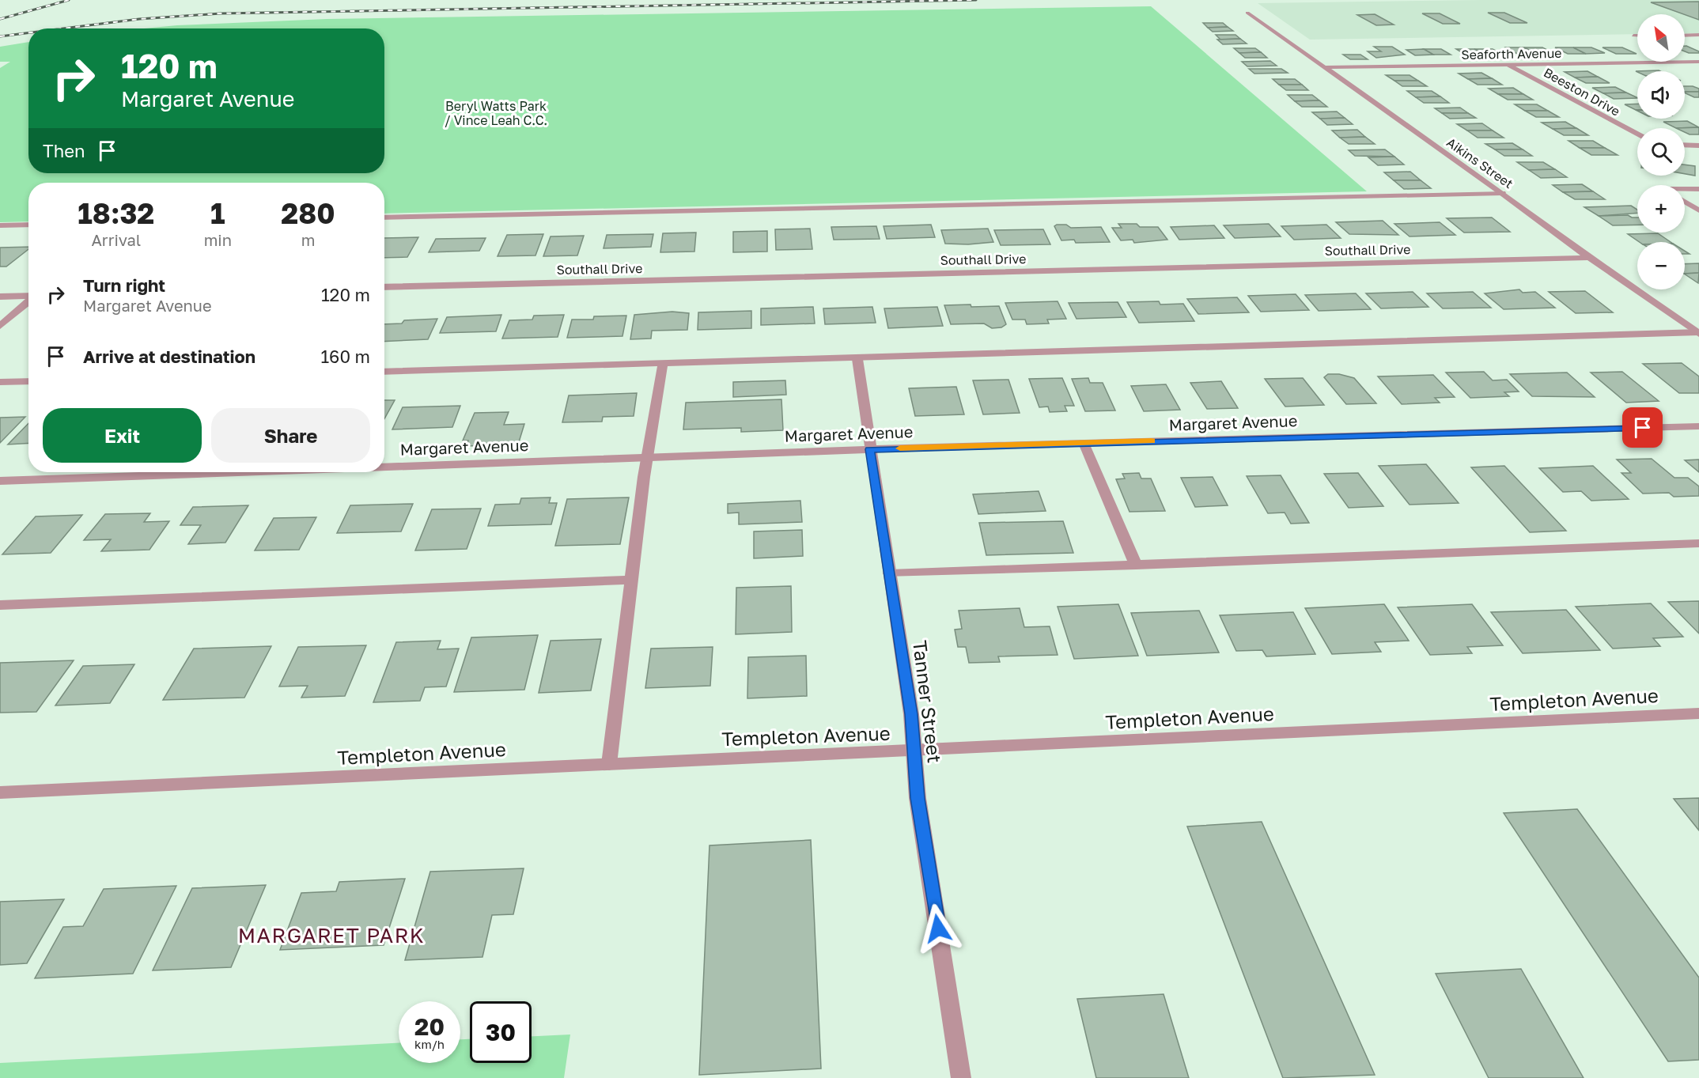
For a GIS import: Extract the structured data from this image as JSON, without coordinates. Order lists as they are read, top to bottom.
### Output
{
  "streets": {
    "street": [
      "Seaforth Avenue",
      "Beeston Drive",
      "Aikins Street",
      "Southall Drive",
      "Margaret Avenue",
      "Templeton Avenue",
      "Tanner Street"
    ]
  },
  "crossings": [
    ["Seaforth Avenue", "Beeston Drive"],
    ["Seaforth Avenue", "Aikins Street"],
    ["Aikins Street", "Southall Drive"],
    ["Margaret Avenue", "Tanner Street"],
    ["Templeton Avenue", "Tanner Street"]
  ],
  "districts": ["MARGARET PARK"],
  "parks": ["Beryl Watts Park / Vince Leah C.C."],
  "north": "top left",
  "page": {
    "map_buttons": ["+", "−"],
    "turn": ["120 m", "Margaret Avenue"],
    "then": "Then",
    "eta": [
      "18:32",
      "Arrival",
      "1",
      "min",
      "280",
      "m"
    ],
    "list": [
      {
        "name": "Turn right",
        "note": "Margaret Avenue",
        "value": "120 m"
      },
      {
        "name": "Arrive at destination",
        "value": "160 m"
      }
    ],
    "buttons": ["Exit", "Share"],
    "speed": "20 km/h",
    "limit": "30"
  }
}
